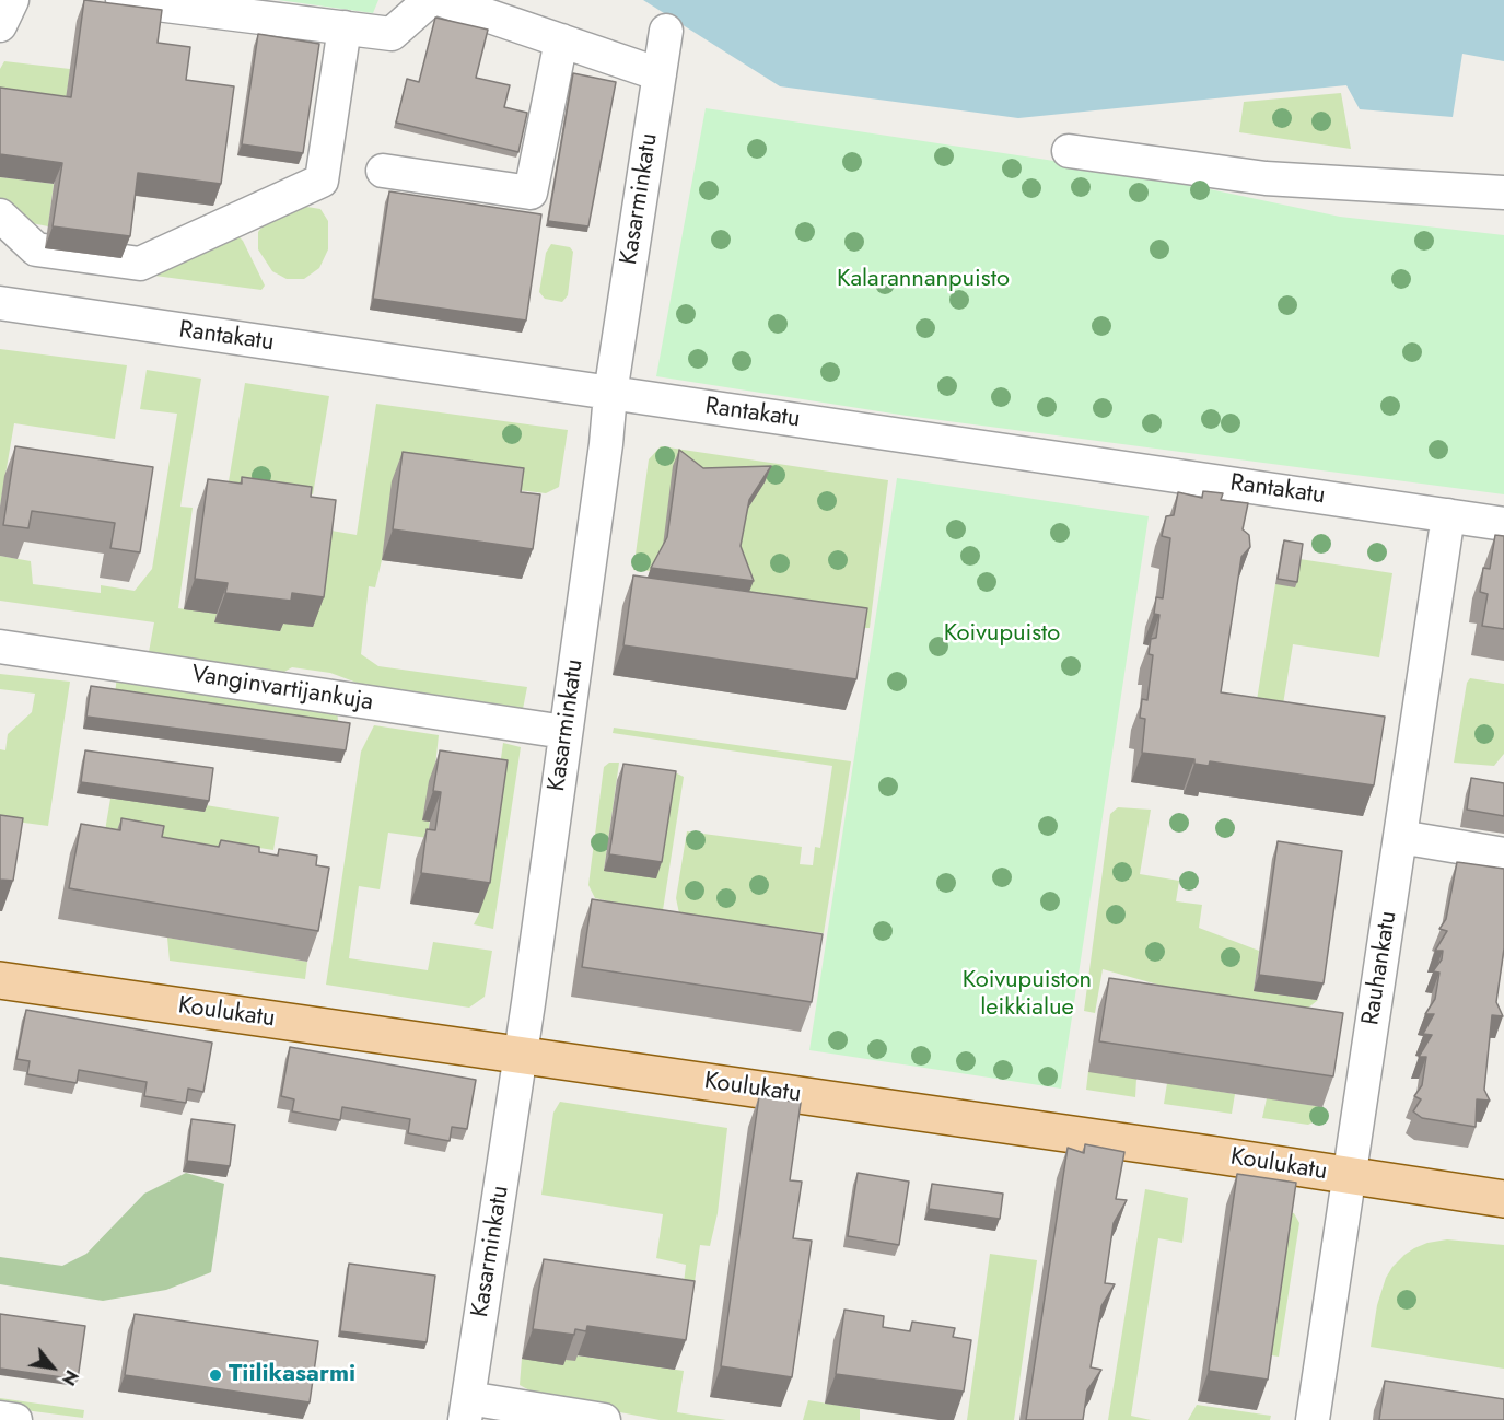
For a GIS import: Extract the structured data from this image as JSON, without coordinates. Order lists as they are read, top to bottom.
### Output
{
  "streets": {
    "main road": ["Koulukatu"],
    "street": [
      "Kasarminkatu",
      "Rantakatu",
      "Vanginvartijankuja",
      "Rauhankatu"
    ]
  },
  "crossings": [
    ["Kasarminkatu", "Rantakatu"],
    ["Kasarminkatu", "Vanginvartijankuja"],
    ["Kasarminkatu", "Koulukatu"],
    ["Rantakatu", "Rauhankatu"],
    ["Rauhankatu", "Koulukatu"]
  ],
  "parks": ["Kalarannanpuisto", "Koivupuisto", "Koivupuiston leikkialue"],
  "places": ["Tiilikasarmi"],
  "north": "bottom right"
}
